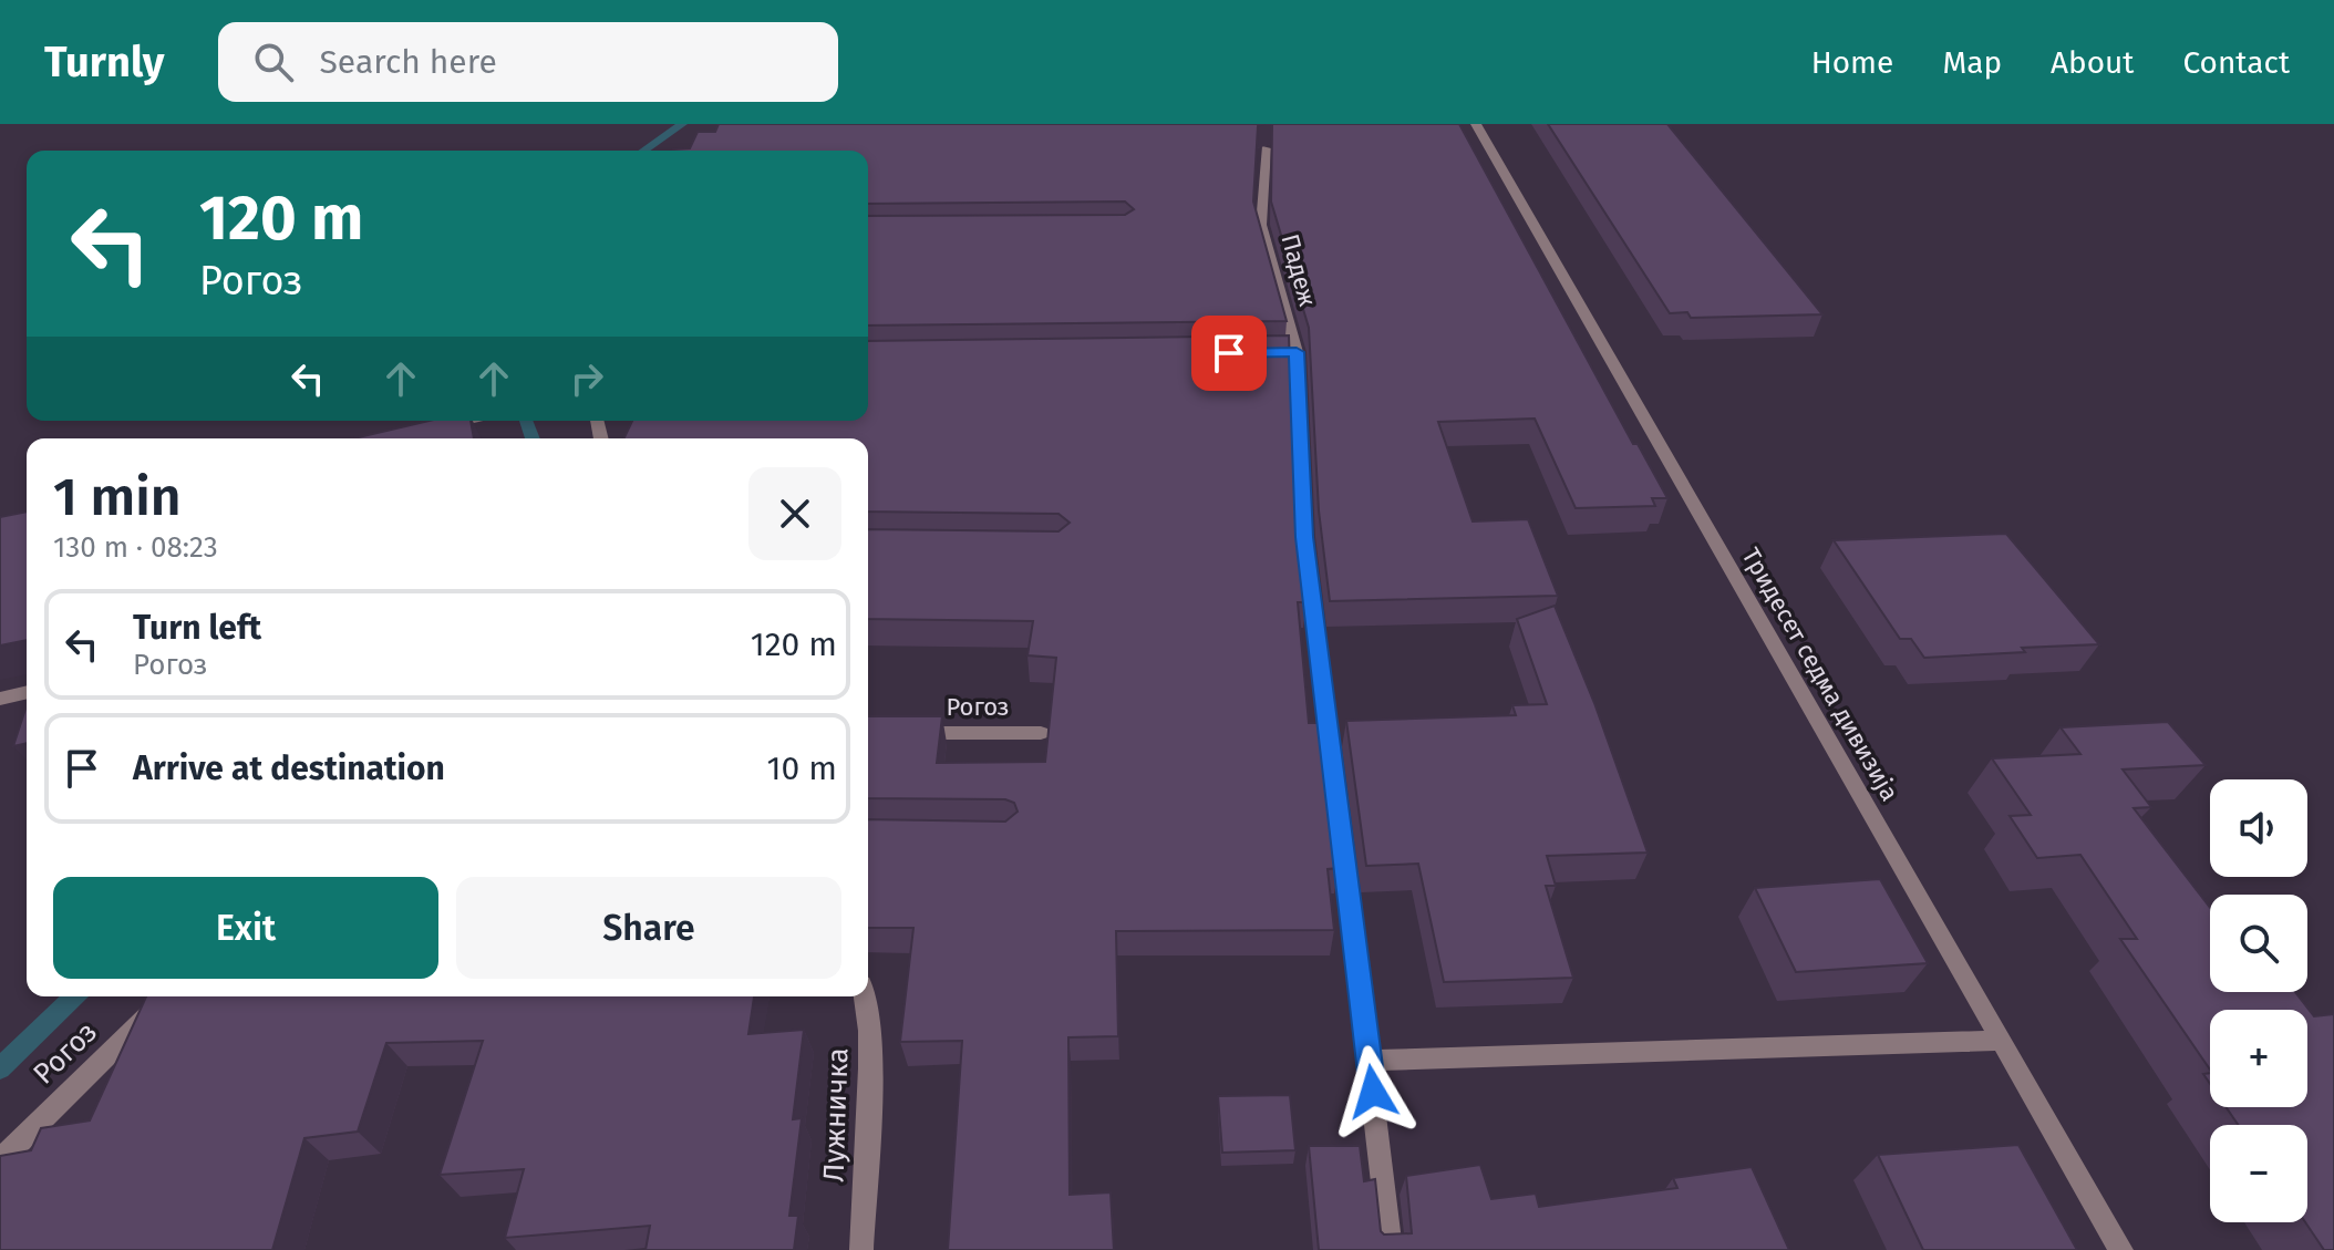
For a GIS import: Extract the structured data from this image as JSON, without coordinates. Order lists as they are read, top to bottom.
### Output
{
  "streets": {
    "street": [
      "Падеж",
      "Тридесет седма дивизија",
      "Рогоз",
      "Лужничка"
    ]
  },
  "page": {
    "header": "Turnly",
    "search": "Search here",
    "nav": [
      "Home",
      "Map",
      "About",
      "Contact"
    ],
    "turn": ["120 m", "Рогоз"],
    "heading": ["1 min", "130 m · 08:23"],
    "list": [
      {
        "name": "Turn left",
        "note": "Рогоз",
        "value": "120 m"
      },
      {
        "name": "Arrive at destination",
        "value": "10 m"
      }
    ],
    "map_buttons": ["+", "−"],
    "buttons": ["Exit", "Share"]
  }
}
